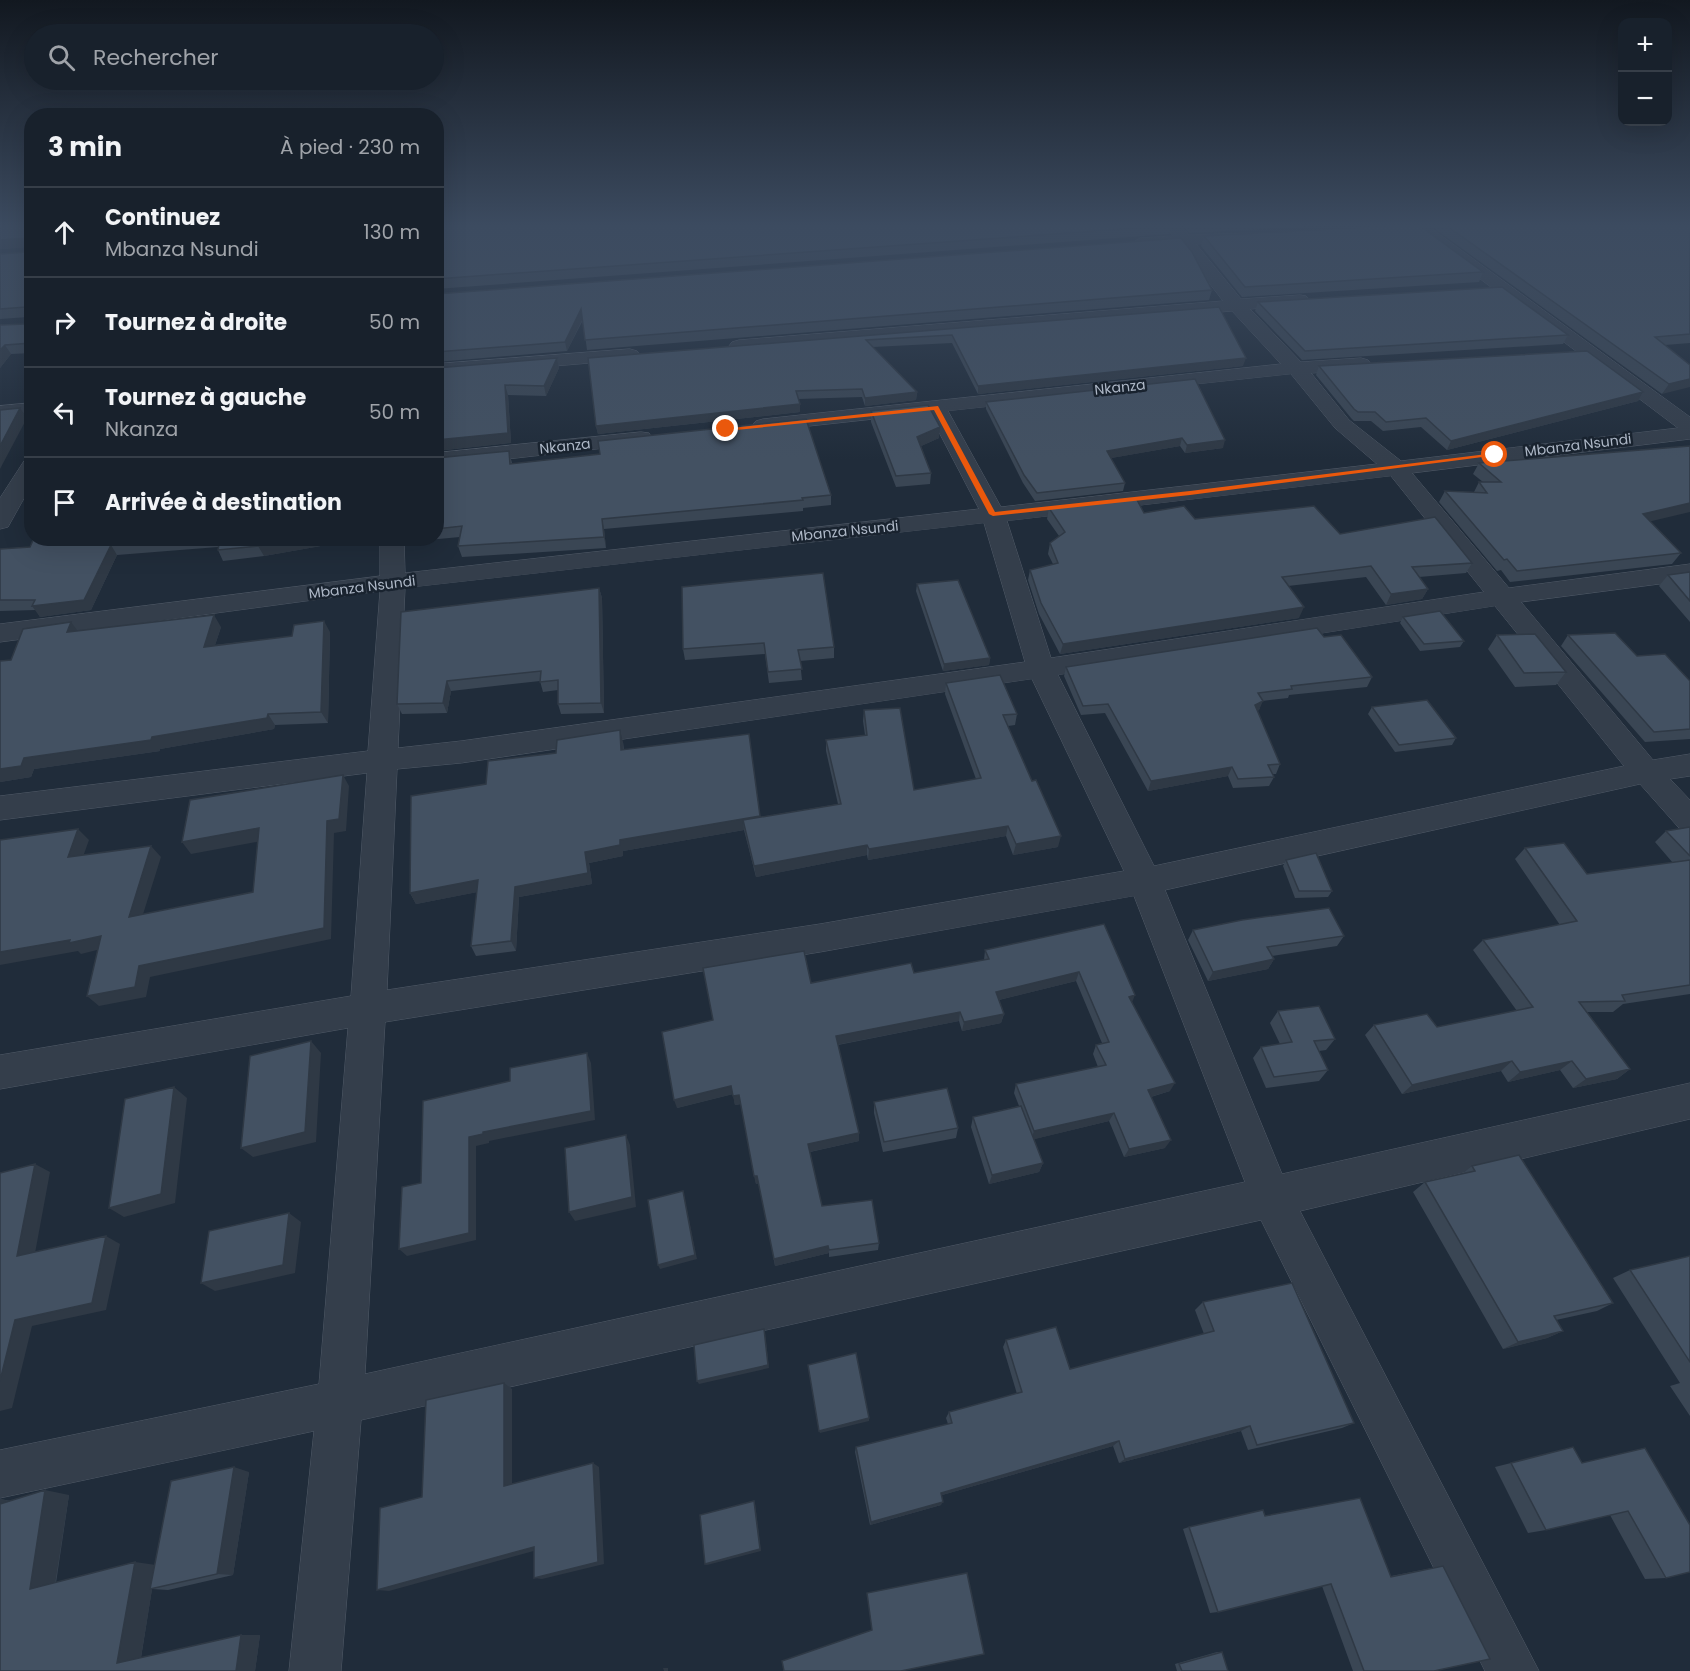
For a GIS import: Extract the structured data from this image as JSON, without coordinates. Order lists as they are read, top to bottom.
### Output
{
  "streets": {
    "street": ["Nkanza", "Mbanza Nsundi"]
  },
  "page": {
    "map_buttons": ["+", "−"],
    "search": "Rechercher",
    "heading": ["3 min", "À pied · 230 m"],
    "list": [
      ["Continuez", "Mbanza Nsundi", "130 m"],
      ["Tournez à droite", "50 m"],
      ["Tournez à gauche", "Nkanza", "50 m"],
      "Arrivée à destination"
    ]
  }
}
